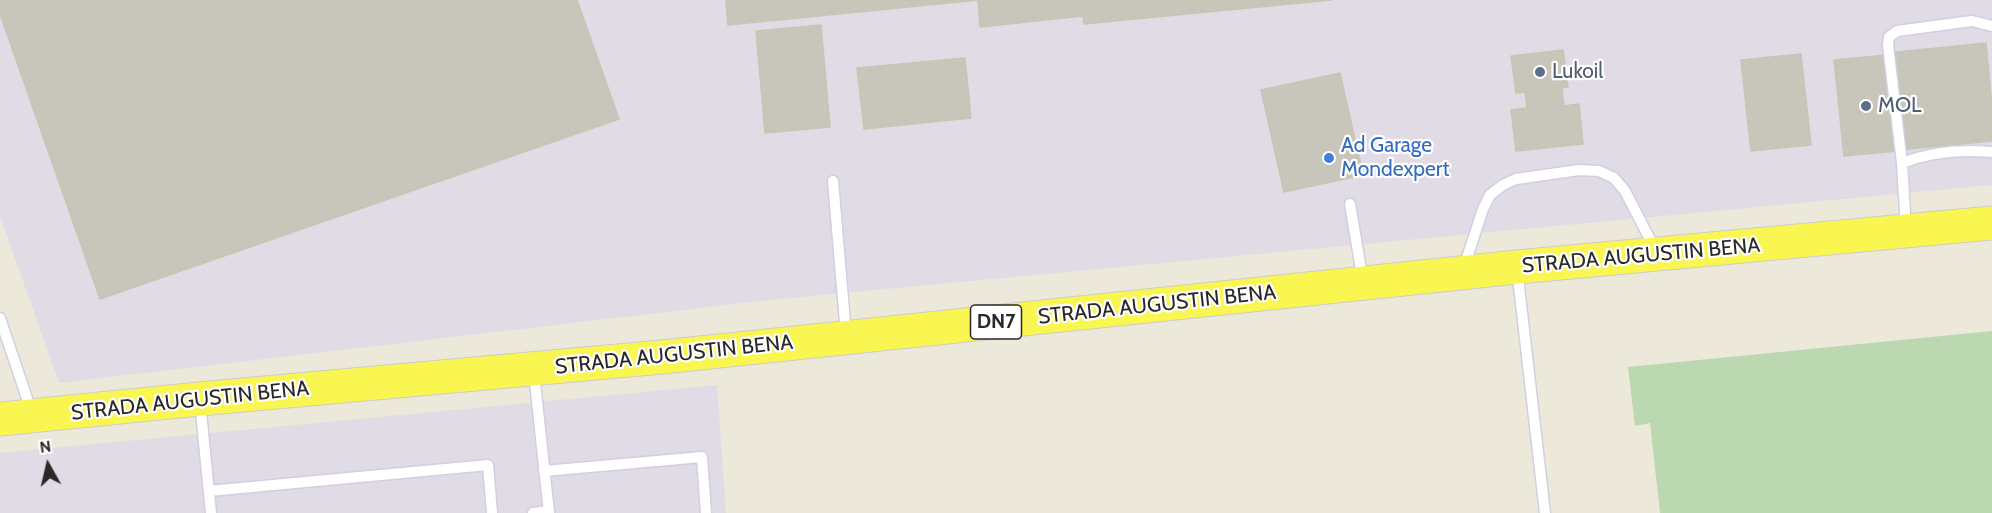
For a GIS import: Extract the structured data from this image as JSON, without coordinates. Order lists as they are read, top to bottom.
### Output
{
  "streets": {
    "main road": ["STRADA AUGUSTIN BENA", "DN7"]
  },
  "places": ["Lukoil", "MOL", "Ad Garage Mondexpert"],
  "north": "top"
}
